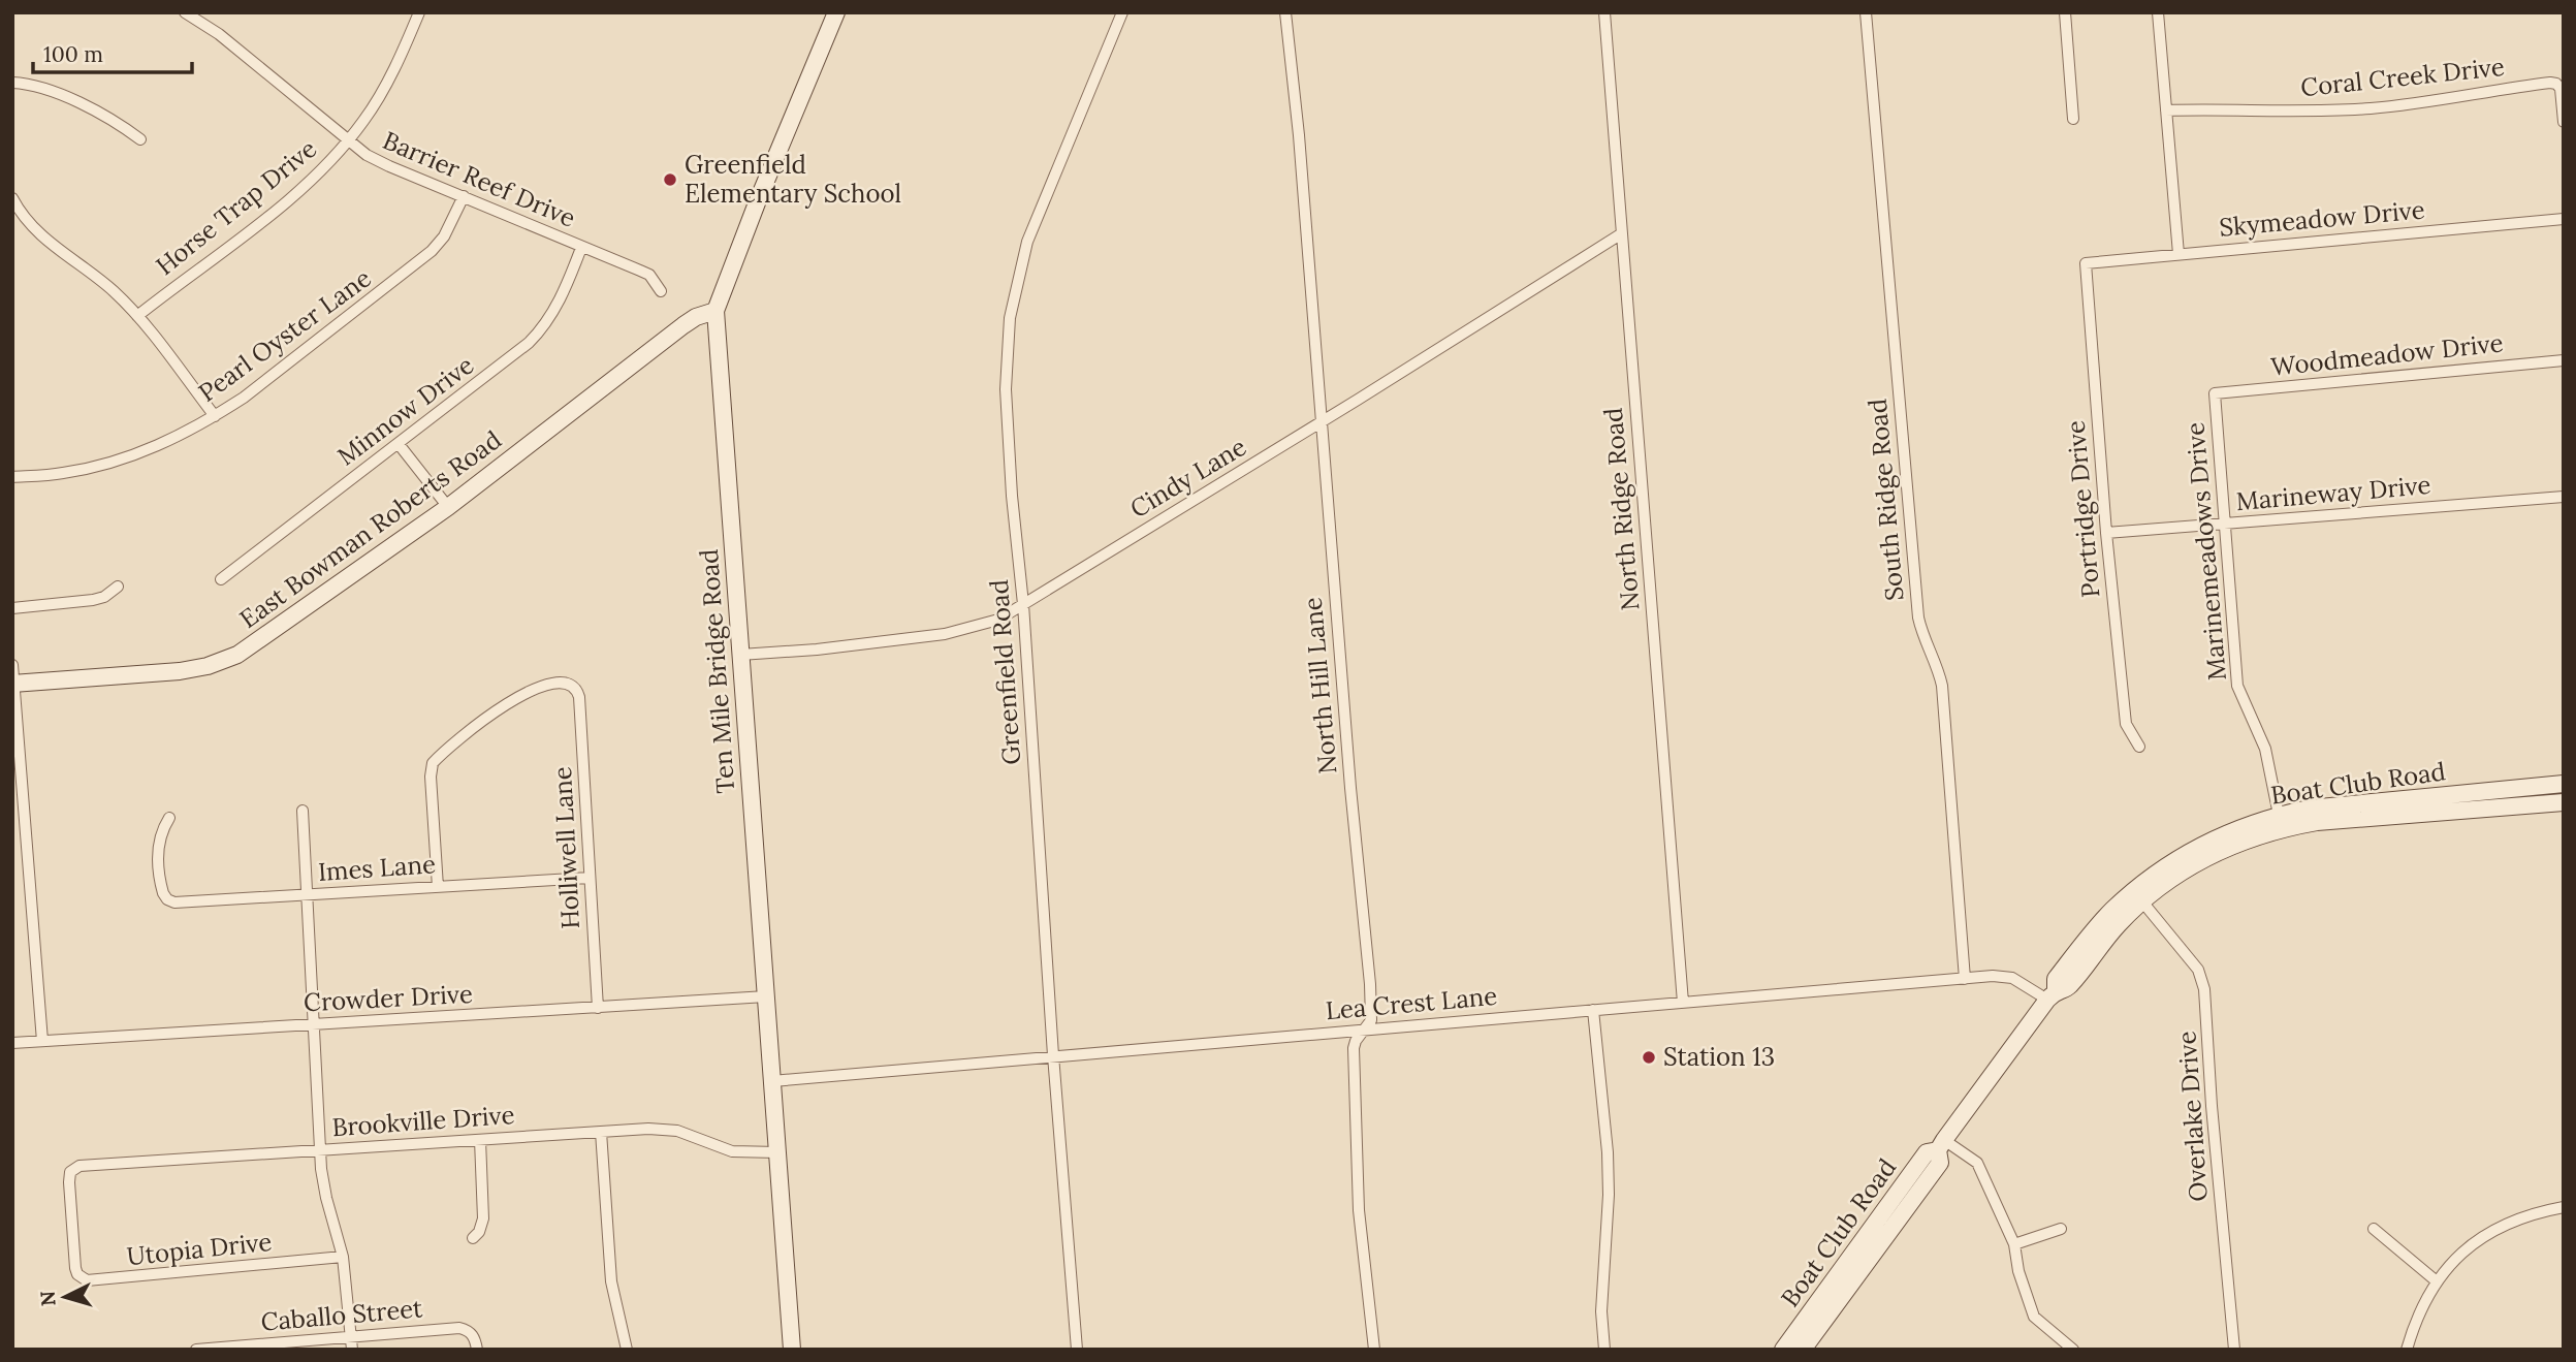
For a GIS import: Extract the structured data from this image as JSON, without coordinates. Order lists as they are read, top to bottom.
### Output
{
  "streets": {
    "street": [
      "Coral Creek Drive",
      "Barrier Reef Drive",
      "Horse Trap Drive",
      "Skymeadow Drive",
      "Pearl Oyster Lane",
      "Woodmeadow Drive",
      "Minnow Drive",
      "Cindy Lane",
      "Marineway Drive",
      "South Ridge Road",
      "North Ridge Road",
      "Portridge Drive",
      "East Bowman Roberts Road",
      "Marinemeadows Drive",
      "Ten Mile Bridge Road",
      "Greenfield Road",
      "North Hill Lane",
      "Boat Club Road",
      "Holliwell Lane",
      "Imes Lane",
      "Crowder Drive",
      "Lea Crest Lane",
      "Overlake Drive",
      "Brookville Drive",
      "Utopia Drive",
      "Caballo Street"
    ]
  },
  "crossings": [
    ["Barrier Reef Drive", "Horse Trap Drive"],
    ["Barrier Reef Drive", "Pearl Oyster Lane"],
    ["Barrier Reef Drive", "Minnow Drive"],
    ["Skymeadow Drive", "Portridge Drive"],
    ["Woodmeadow Drive", "Marinemeadows Drive"],
    ["Cindy Lane", "North Ridge Road"],
    ["Cindy Lane", "Ten Mile Bridge Road"],
    ["Cindy Lane", "Greenfield Road"],
    ["Cindy Lane", "North Hill Lane"],
    ["Marineway Drive", "Portridge Drive"],
    ["Marineway Drive", "Marinemeadows Drive"],
    ["South Ridge Road", "Lea Crest Lane"],
    ["North Ridge Road", "Lea Crest Lane"],
    ["East Bowman Roberts Road", "Ten Mile Bridge Road"],
    ["Marinemeadows Drive", "Boat Club Road"],
    ["Ten Mile Bridge Road", "Crowder Drive"],
    ["Ten Mile Bridge Road", "Lea Crest Lane"],
    ["Ten Mile Bridge Road", "Brookville Drive"],
    ["Greenfield Road", "Lea Crest Lane"],
    ["North Hill Lane", "Lea Crest Lane"],
    ["Boat Club Road", "Lea Crest Lane"],
    ["Boat Club Road", "Overlake Drive"],
    ["Holliwell Lane", "Imes Lane"],
    ["Holliwell Lane", "Crowder Drive"],
    ["Brookville Drive", "Utopia Drive"]
  ],
  "places": ["Greenfield Elementary School", "Station 13"],
  "scale_bar": "100 m",
  "north": "left"
}
